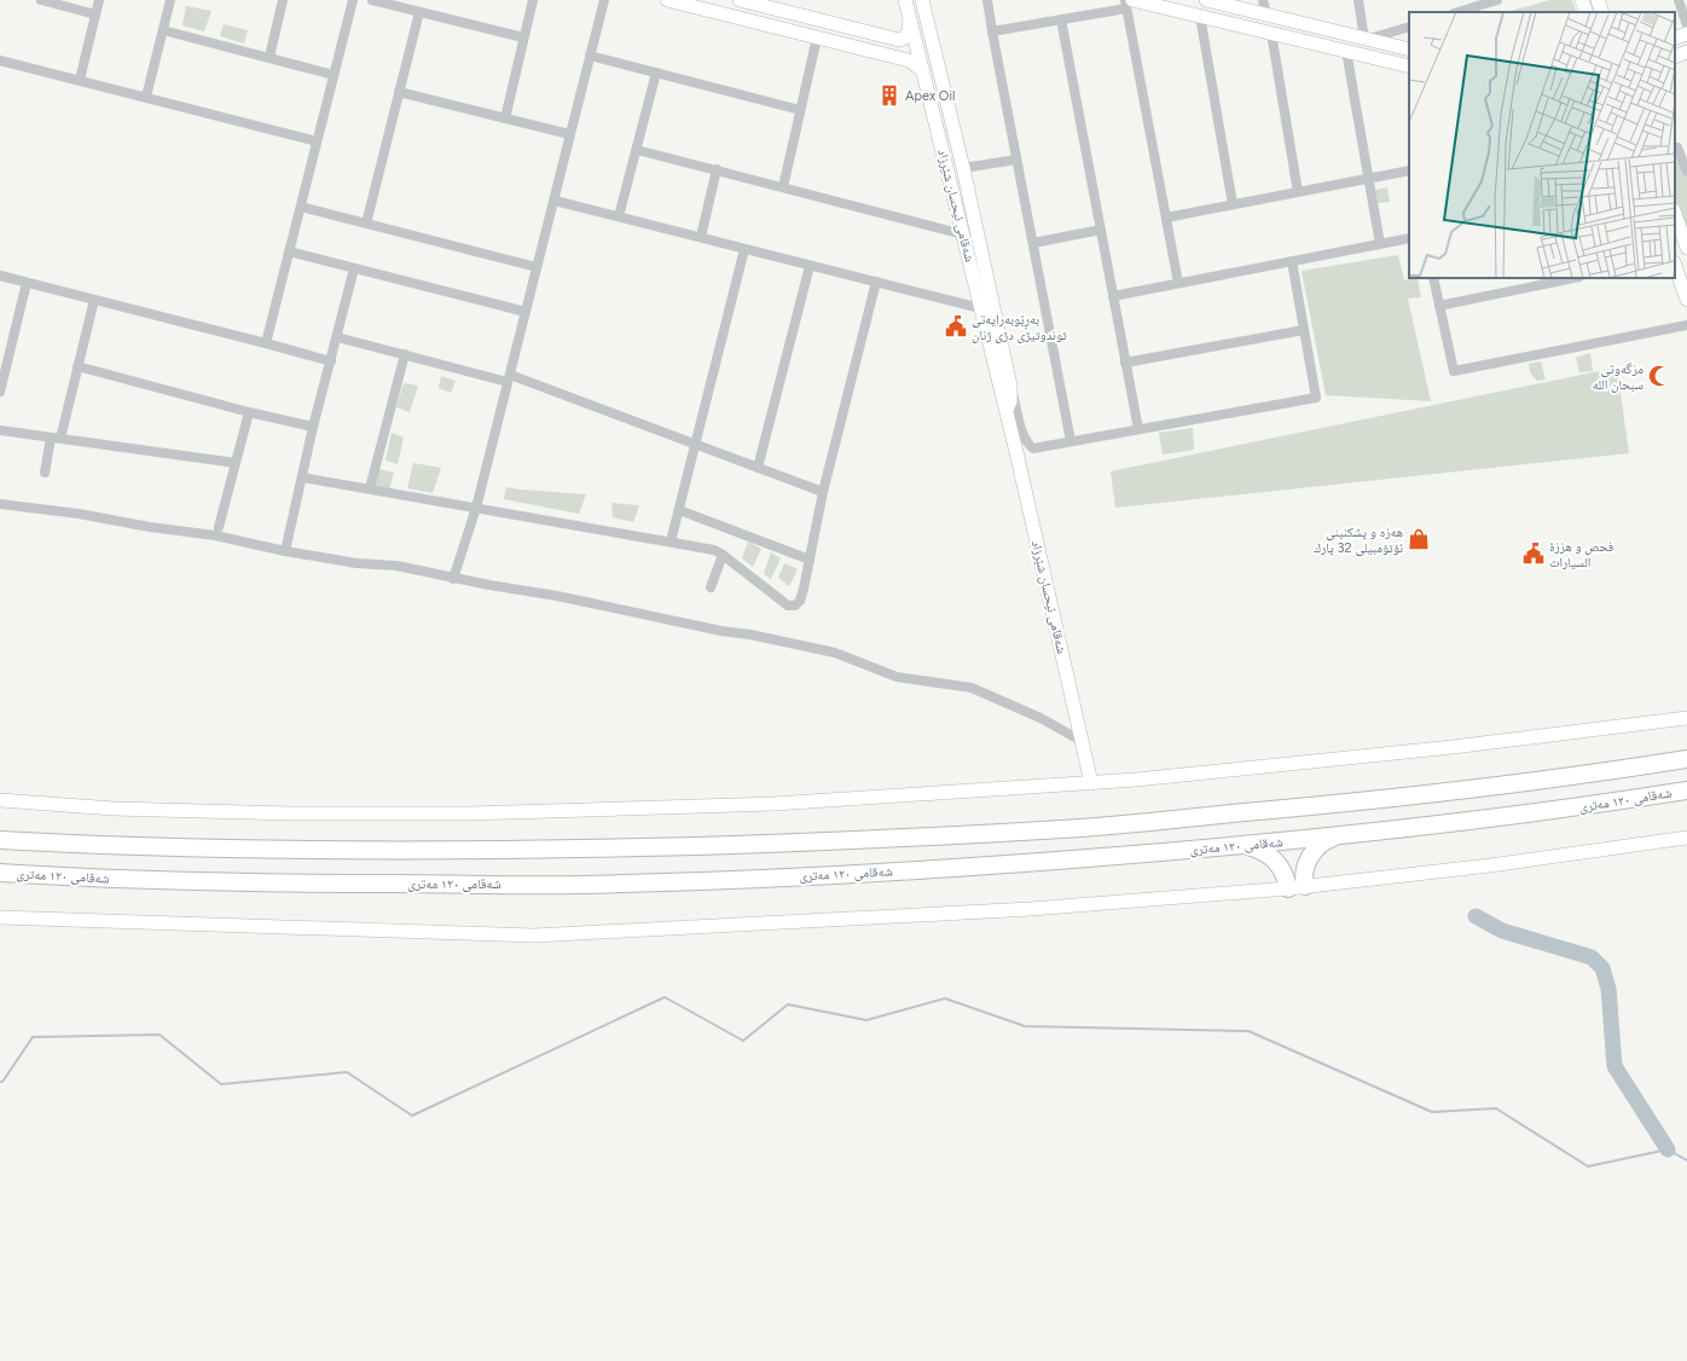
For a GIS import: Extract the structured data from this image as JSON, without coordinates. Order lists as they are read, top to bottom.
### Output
{
  "streets": {
    "highway": ["شەقامی ١٢٠ مەتری"],
    "street": ["شەقامی ئیحسان شێرزاد"]
  },
  "places": {
    "building": ["Apex Oil"],
    "public building": ["بەڕێوبەرایەتی توندوتیژی دژی ژنان", "فحص و هززة السيارات"],
    "mosque": ["مزگەوتی سبحان اللە"],
    "shop": ["هه‌زه‌ و پشكنینی ئۆتۆمبیلی 32 پارك"]
  }
}
